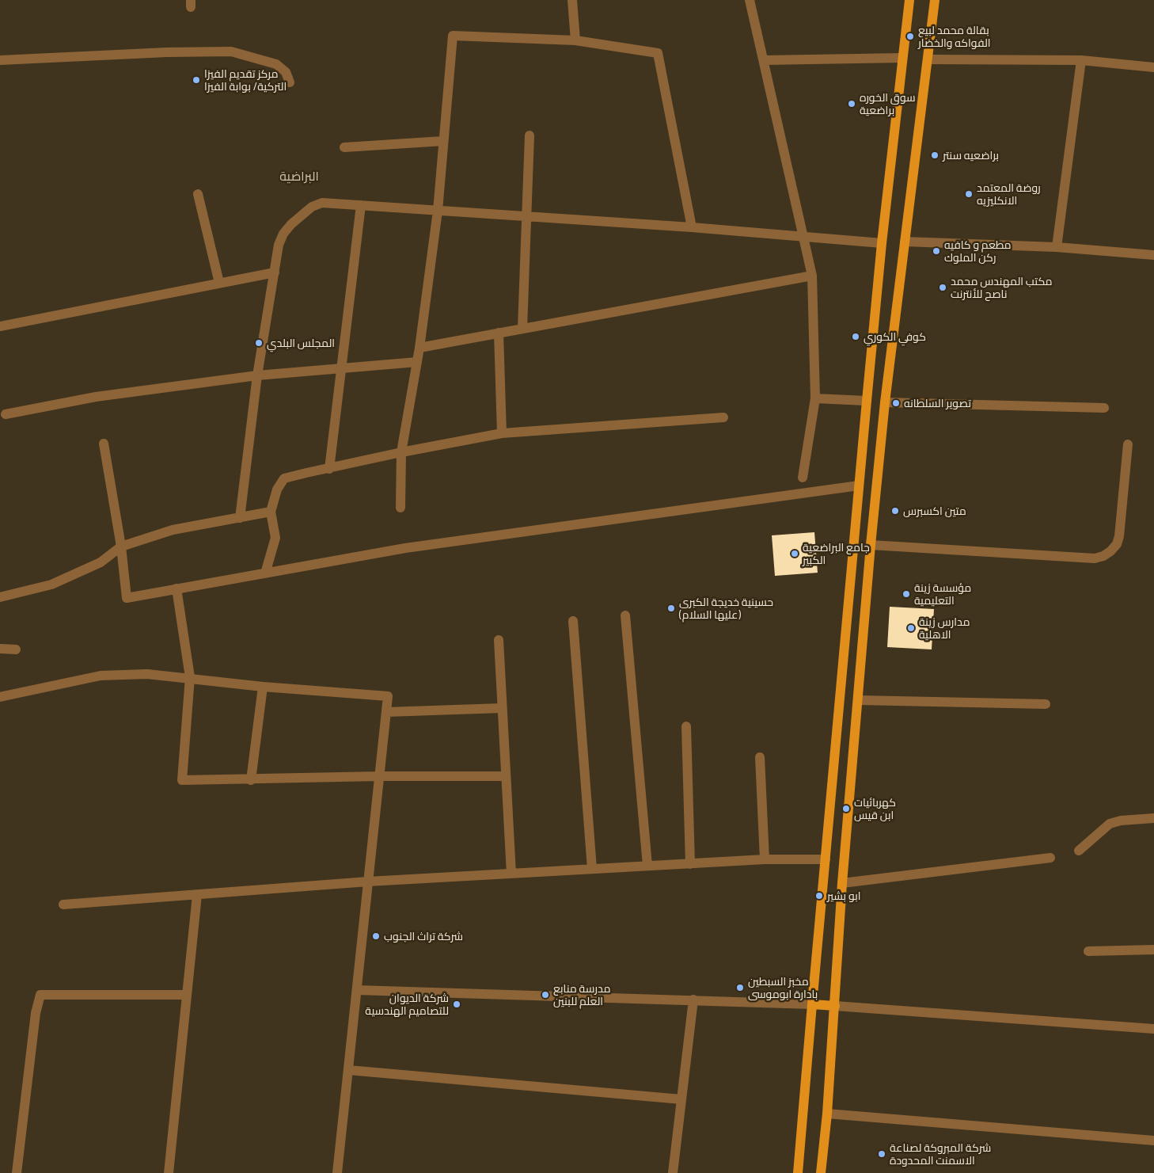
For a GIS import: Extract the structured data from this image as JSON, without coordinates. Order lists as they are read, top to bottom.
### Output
{
  "districts": ["البراضية"],
  "places": [
    "بقالة محمد لبيع الفواكه والخضار",
    "مركز تقديم الفيزا التركية/ بوابة الفيزا",
    "سوق الخوره براضعية",
    "براضعيه سنتر",
    "روضة المعتمد الانكليزيه",
    "مطعم و كافيه ركن الملوك",
    "مكتب المهندس محمد ناصح للأنترنت",
    "كوفي الكوري",
    "المجلس البلدي",
    "تصوير السلطانه",
    "متين اكسبرس",
    "جامع البراضعية الكبير",
    "مؤسسة زينة التعليمية",
    "حسينية خديجة الكبرى (عليها السلام)",
    "مدارس زينة الاهلية",
    "كهربائيات ابن قيس",
    "ابو بشير",
    "شركة تراث الجنوب",
    "مخبز السبطين بادارة ابوموسى",
    "مدرسة منابع العلم للبنين",
    "شركة الديوان للتصاميم الهندسية",
    "شركة المبروكة لصناعة الاسمنت المحدودة"
  ]
}
